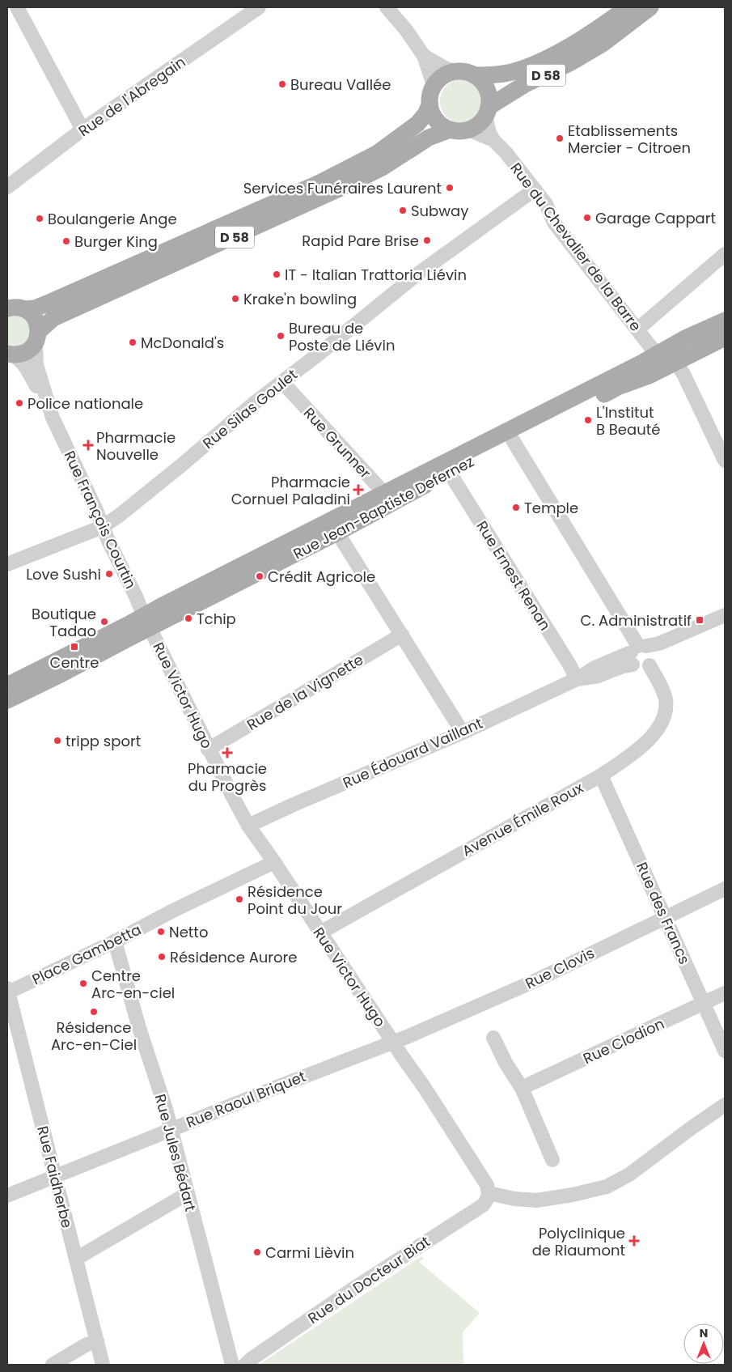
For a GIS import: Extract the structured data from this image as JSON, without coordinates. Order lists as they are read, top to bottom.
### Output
{
  "streets": {
    "main road": ["D 58", "Rue Jean-Baptiste Defernez"],
    "street": [
      "Rue de l'Abregain",
      "Rue du Chevalier de la Barre",
      "Rue Silas Goulet",
      "Rue Grunner",
      "Rue François Courtin",
      "Rue Ernest Renan",
      "Rue de la Vignette",
      "Rue Victor Hugo",
      "Rue Édouard Vaillant",
      "Avenue Émile Roux",
      "Rue des Francs",
      "Place Gambetta",
      "Rue Clovis",
      "Rue Clodion",
      "Rue Raoul Briquet",
      "Rue Jules Bédart",
      "Rue Faidherbe",
      "Rue du Docteur Biat"
    ]
  },
  "crossings": [
    ["Rue du Chevalier de la Barre", "Rue Silas Goulet"],
    ["Rue du Chevalier de la Barre", "Rue Jean-Baptiste Defernez"],
    ["Rue Silas Goulet", "Rue Grunner"],
    ["Rue Silas Goulet", "Rue François Courtin"],
    ["Rue Grunner", "Rue Jean-Baptiste Defernez"],
    ["Rue Jean-Baptiste Defernez", "Rue François Courtin"],
    ["Rue Jean-Baptiste Defernez", "Rue Ernest Renan"],
    ["Rue Jean-Baptiste Defernez", "Rue Victor Hugo"],
    ["Rue Jean-Baptiste Defernez", "Avenue Émile Roux"],
    ["Rue François Courtin", "Rue Victor Hugo"],
    ["Rue Ernest Renan", "Rue Édouard Vaillant"],
    ["Rue de la Vignette", "Rue Victor Hugo"],
    ["Rue Victor Hugo", "Rue Édouard Vaillant"],
    ["Rue Victor Hugo", "Avenue Émile Roux"],
    ["Rue Victor Hugo", "Place Gambetta"],
    ["Rue Victor Hugo", "Rue Clovis"],
    ["Rue Victor Hugo", "Rue Raoul Briquet"],
    ["Rue Victor Hugo", "Rue du Docteur Biat"],
    ["Rue Édouard Vaillant", "Avenue Émile Roux"],
    ["Avenue Émile Roux", "Rue des Francs"],
    ["Rue des Francs", "Rue Clovis"],
    ["Rue des Francs", "Rue Clodion"],
    ["Place Gambetta", "Rue Jules Bédart"],
    ["Place Gambetta", "Rue Faidherbe"],
    ["Rue Clovis", "Rue Raoul Briquet"],
    ["Rue Raoul Briquet", "Rue Jules Bédart"],
    ["Rue Raoul Briquet", "Rue Faidherbe"]
  ],
  "places": {
    "other": [
      "Bureau Vallée",
      "Etablissements Mercier - Citroen",
      "Services Funéraires Laurent",
      "Subway",
      "Garage Cappart",
      "Boulangerie Ange",
      "Rapid Pare Brise",
      "Burger King",
      "IT - Italian Trattoria Liévin",
      "Krake'n bowling",
      "Bureau de Poste de Liévin",
      "McDonald's",
      "Police nationale",
      "L'Institut B Beauté",
      "Temple",
      "Love Sushi",
      "Crédit Agricole",
      "Tchip",
      "Boutique Tadao",
      "tripp sport",
      "Résidence Point du Jour",
      "Netto",
      "Résidence Aurore",
      "Centre Arc-en-ciel",
      "Résidence Arc-en-Ciel",
      "Carmi Lièvin"
    ],
    "health": [
      "Pharmacie Nouvelle",
      "Pharmacie Cornuel Paladini",
      "Pharmacie du Progrès",
      "Polyclinique de Riaumont"
    ],
    "transit": ["C. Administratif", "Centre"]
  },
  "north": "top"
}
